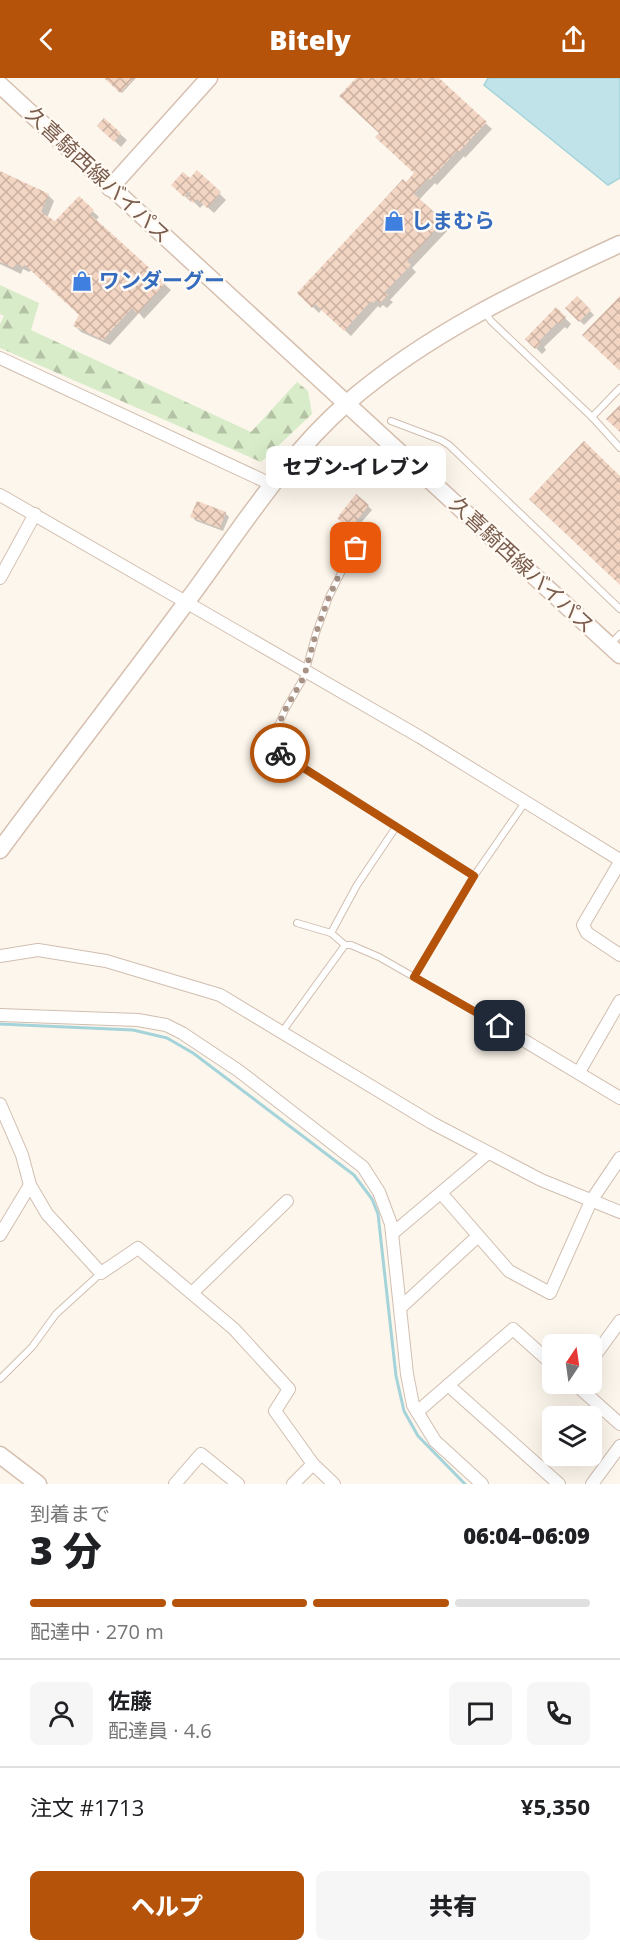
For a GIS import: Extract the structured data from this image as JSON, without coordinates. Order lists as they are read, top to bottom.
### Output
{
  "streets": {
    "street": ["久喜騎西線バイパス"]
  },
  "places": {
    "shop": ["しまむら", "ワンダーグー"],
    "other": ["セブン-イレブン"]
  },
  "north": "top",
  "page": {
    "header": "Bitely",
    "bubble": "セブン-イレブン",
    "heading": ["3 分", "到着まで", "06:04–06:09"],
    "panel": [
      "佐藤",
      "配達員 · 4.6",
      "注文 #1713",
      "¥5,350"
    ],
    "bar": "配達中 · 270 m",
    "buttons": ["ヘルプ", "共有"]
  }
}
